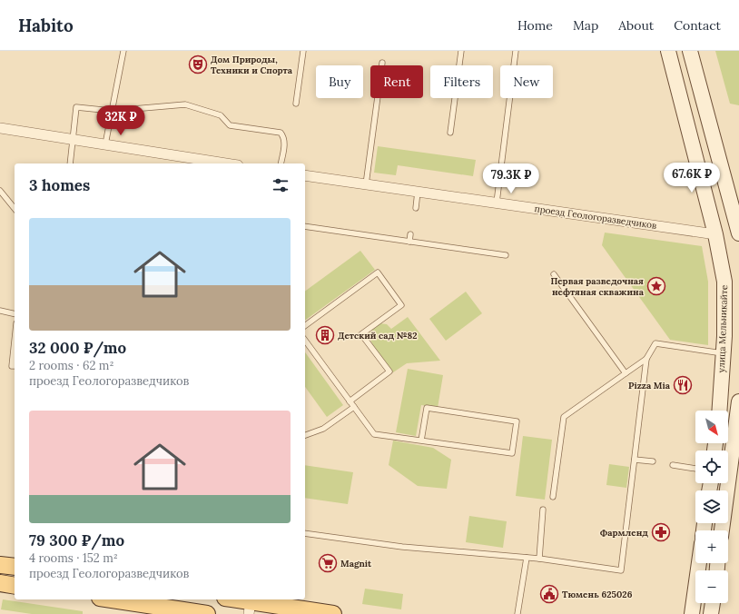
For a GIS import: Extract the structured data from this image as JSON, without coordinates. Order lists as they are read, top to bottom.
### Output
{
  "streets": {
    "main road": ["улица Мельникайте"],
    "street": ["проезд Геологоразведчиков"]
  },
  "crossings": [
    ["проезд Геологоразведчиков", "улица Мельникайте"]
  ],
  "places": {
    "theatre": ["Дом Природы, Техники и Спорта"],
    "place": ["Первая разведочная нефтяная скважина"],
    "building": ["Детский сад №82"],
    "restaurant": ["Pizza Mia"],
    "pharmacy": ["Фармленд"],
    "supermarket": ["Magnit"],
    "public building": ["Тюмень 625026"]
  },
  "north": "bottom right",
  "page": {
    "header": "Habito",
    "nav": [
      "Home",
      "Map",
      "About",
      "Contact"
    ],
    "chip": [
      "Buy",
      "Rent",
      "Filters",
      "New"
    ],
    "price": ["32K ₽", "67.6K ₽", "79.3K ₽"],
    "heading": "3 homes",
    "list": [
      {
        "name": "32 000 ₽/mo",
        "note": "2 rooms · 62 m² · проезд Геологоразведчиков"
      },
      {
        "name": "79 300 ₽/mo",
        "note": "4 rooms · 152 m² · проезд Геологоразведчиков"
      }
    ],
    "map_buttons": ["+", "−"]
  }
}
